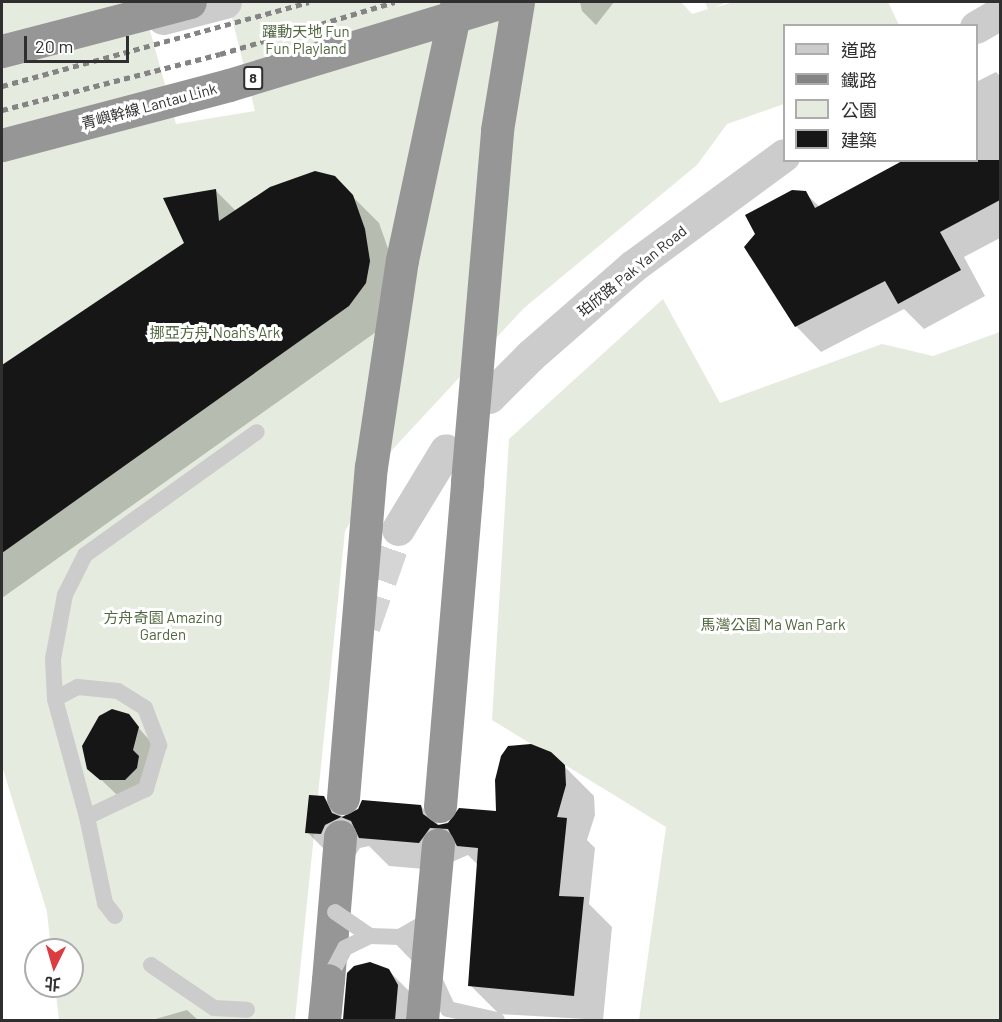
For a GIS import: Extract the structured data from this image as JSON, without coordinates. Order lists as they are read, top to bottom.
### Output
{
  "streets": {
    "highway": ["8", "青嶼幹線 Lantau Link"],
    "street": ["珀欣路 Pak Yan Road"]
  },
  "parks": [
    "躍動天地 Fun Fun Playland",
    "挪亞方舟 Noah's Ark",
    "方舟奇園 Amazing Garden",
    "馬灣公園 Ma Wan Park"
  ],
  "legend": [
    "道路",
    "鐵路",
    "公園",
    "建築"
  ],
  "scale_bar": "20 m",
  "north": "bottom"
}
